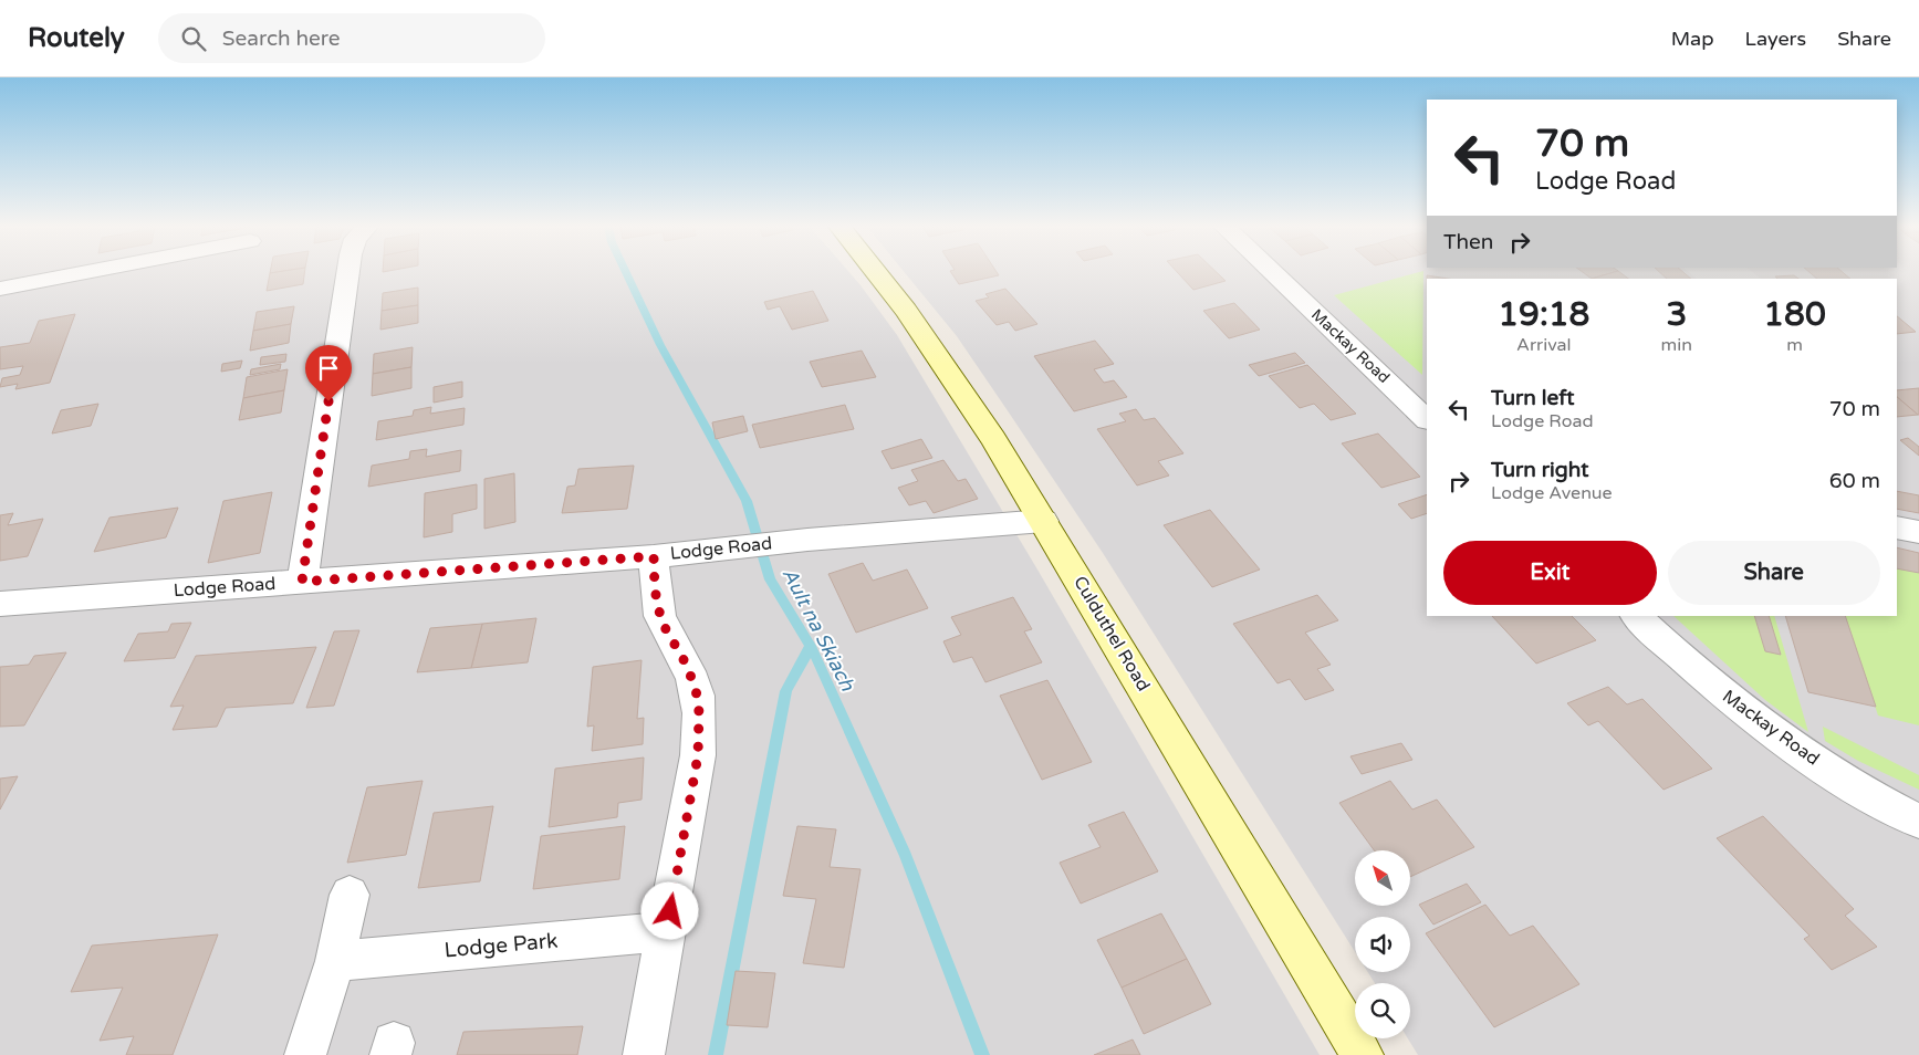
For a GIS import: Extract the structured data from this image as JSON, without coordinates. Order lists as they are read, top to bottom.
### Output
{
  "streets": {
    "main road": ["Culduthel Road"],
    "street": ["Mackay Road", "Lodge Road", "Lodge Park"]
  },
  "crossings": [
    ["Lodge Road", "Culduthel Road"]
  ],
  "water": ["Ault na Skiach"],
  "north": "top left",
  "page": {
    "header": "Routely",
    "search": "Search here",
    "nav": ["Map", "Layers", "Share"],
    "turn": ["70 m", "Lodge Road"],
    "then": "Then",
    "eta": [
      "19:18",
      "Arrival",
      "3",
      "min",
      "180",
      "m"
    ],
    "list": [
      {
        "name": "Turn left",
        "note": "Lodge Road",
        "value": "70 m"
      },
      {
        "name": "Turn right",
        "note": "Lodge Avenue",
        "value": "60 m"
      }
    ],
    "buttons": ["Exit", "Share"]
  }
}
